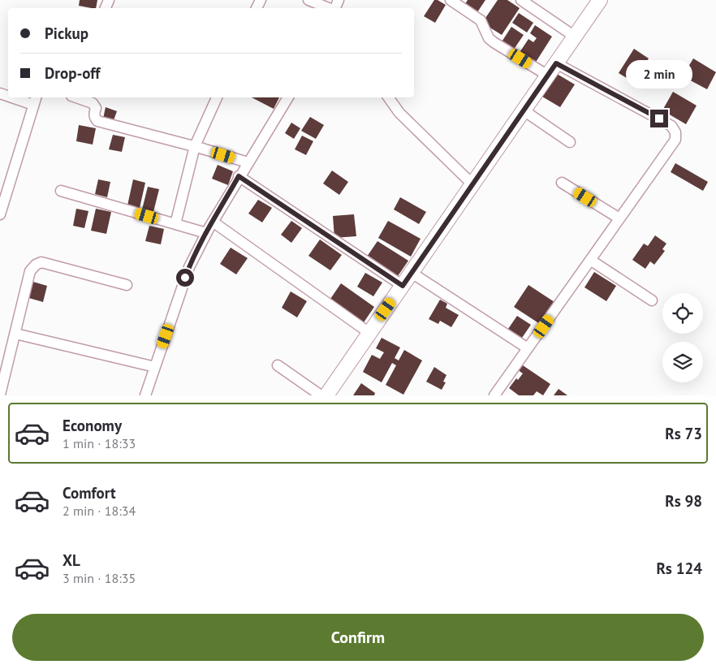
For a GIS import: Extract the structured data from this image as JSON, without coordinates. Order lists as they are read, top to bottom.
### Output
{
  "page": {
    "banner": ["Pickup", "Drop-off"],
    "bubble": "2 min",
    "list": [
      {
        "name": "Economy",
        "note": "1 min · 18:33",
        "value": "Rs 73"
      },
      {
        "name": "Comfort",
        "note": "2 min · 18:34",
        "value": "Rs 98"
      },
      {
        "name": "XL",
        "note": "3 min · 18:35",
        "value": "Rs 124"
      }
    ],
    "buttons": "Confirm"
  }
}
